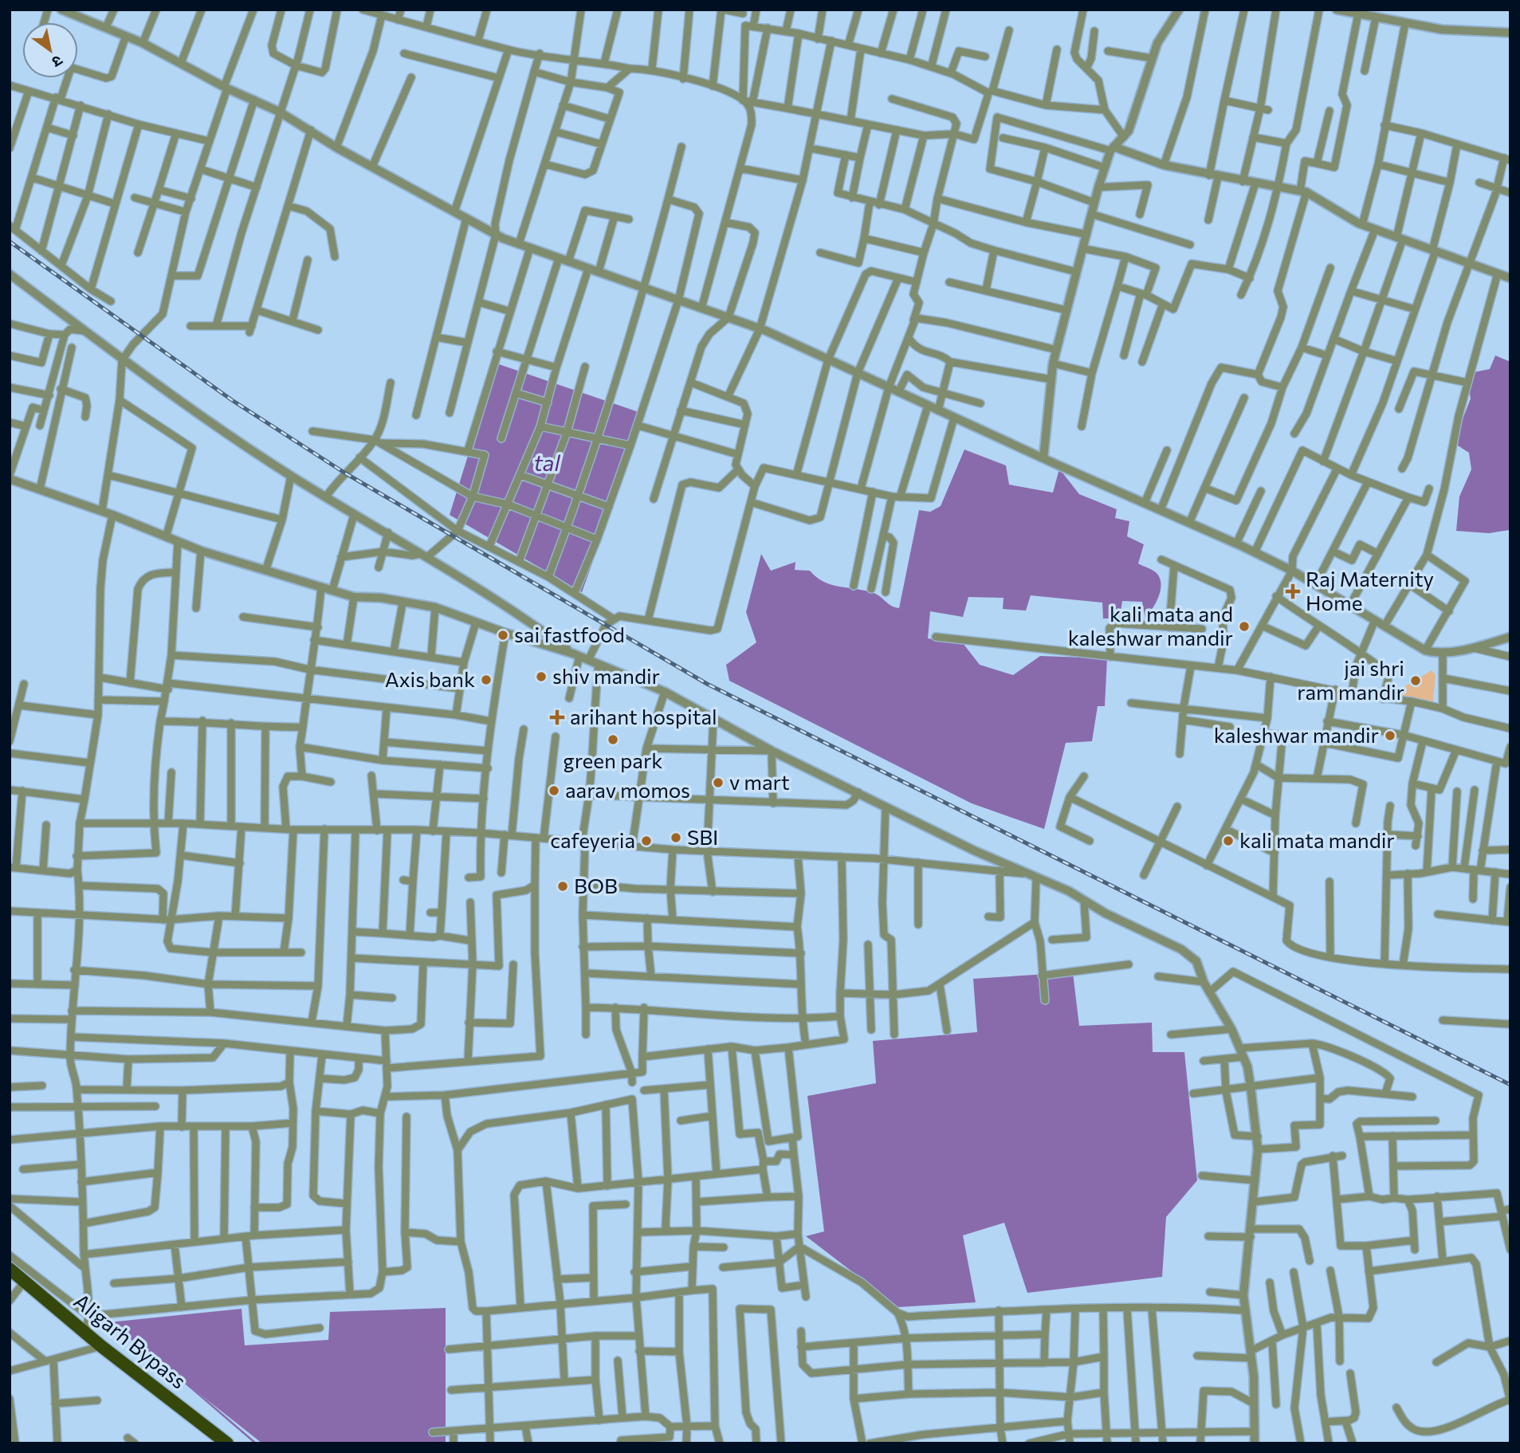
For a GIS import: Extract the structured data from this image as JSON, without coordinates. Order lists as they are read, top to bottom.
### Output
{
  "streets": {
    "highway": ["Aligarh Bypass"]
  },
  "water": ["tal"],
  "places": {
    "health": ["Raj Maternity Home", "arihant hospital"],
    "other": [
      "kali mata and kaleshwar mandir",
      "sai fastfood",
      "shiv mandir",
      "Axis bank",
      "jai shri ram mandir",
      "kaleshwar mandir",
      "green park",
      "v mart",
      "aarav momos",
      "SBI",
      "cafeyeria",
      "kali mata mandir",
      "BOB"
    ]
  },
  "north": "bottom right"
}
